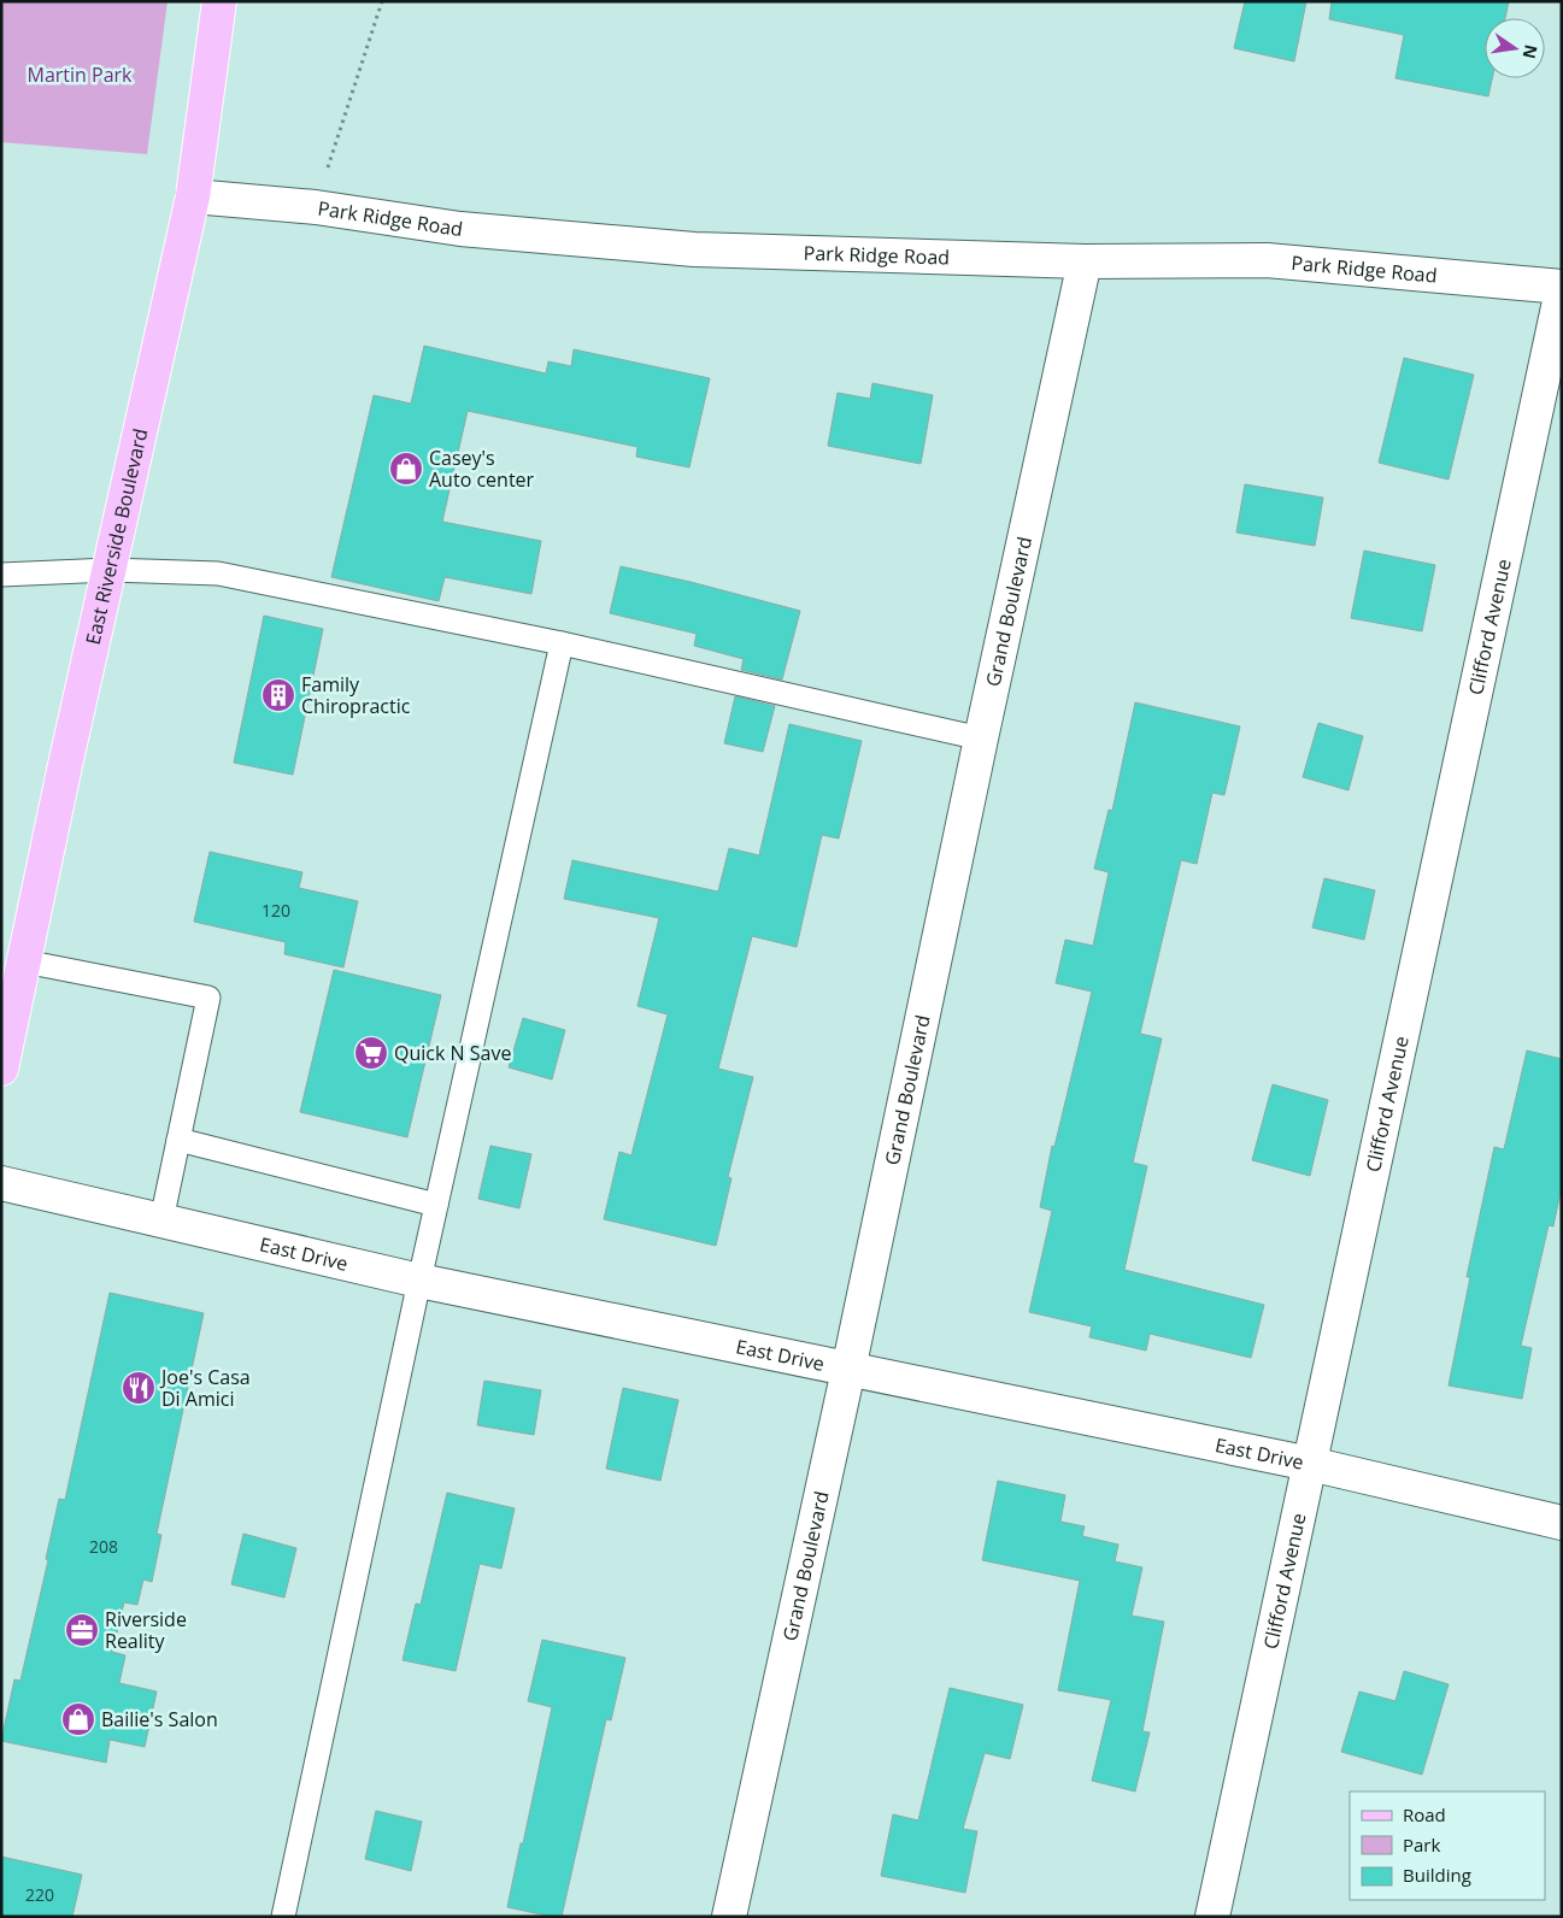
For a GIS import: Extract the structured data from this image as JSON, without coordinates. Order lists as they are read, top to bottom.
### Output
{
  "streets": {
    "main road": ["East Riverside Boulevard"],
    "street": [
      "Park Ridge Road",
      "Grand Boulevard",
      "Clifford Avenue",
      "East Drive"
    ]
  },
  "crossings": [
    ["Park Ridge Road", "East Riverside Boulevard"],
    ["Park Ridge Road", "Grand Boulevard"],
    ["Park Ridge Road", "Clifford Avenue"],
    ["Grand Boulevard", "East Drive"],
    ["Clifford Avenue", "East Drive"]
  ],
  "parks": ["Martin Park"],
  "places": {
    "shop": ["Casey's Auto center", "Bailie's Salon"],
    "building": ["Family Chiropractic"],
    "supermarket": ["Quick N Save"],
    "restaurant": ["Joe's Casa Di Amici"],
    "office": ["Riverside Reality"]
  },
  "house_numbers": ["120", "208", "220"],
  "legend": ["Road", "Park", "Building"],
  "north": "right"
}
